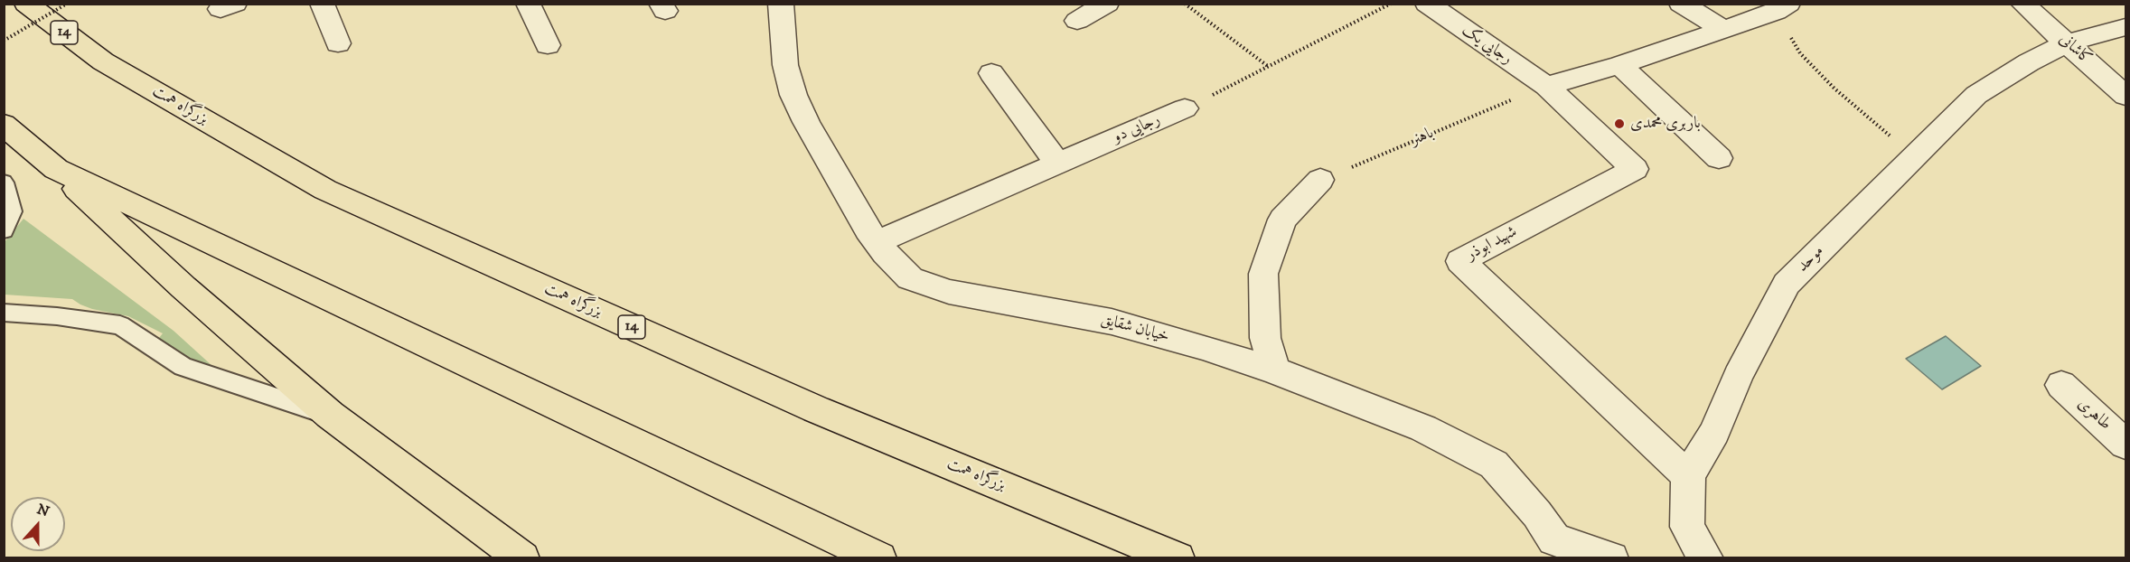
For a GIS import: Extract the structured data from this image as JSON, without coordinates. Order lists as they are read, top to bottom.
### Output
{
  "streets": {
    "highway": ["14", "بزرگراه همت"],
    "street": [
      "رجایی یک",
      "کاشانی",
      "رجایی دو",
      "شهید ابوذر",
      "موحد",
      "خیابان شقایق",
      "طاهری"
    ],
    "path": ["باهنر"]
  },
  "crossings": [
    ["رجایی یک", "باهنر"],
    ["رجایی یک", "شهید ابوذر"],
    ["کاشانی", "موحد"],
    ["رجایی دو", "خیابان شقایق"],
    ["باهنر", "شهید ابوذر"],
    ["شهید ابوذر", "موحد"]
  ],
  "places": ["باربری محمدی"],
  "north": "top"
}
